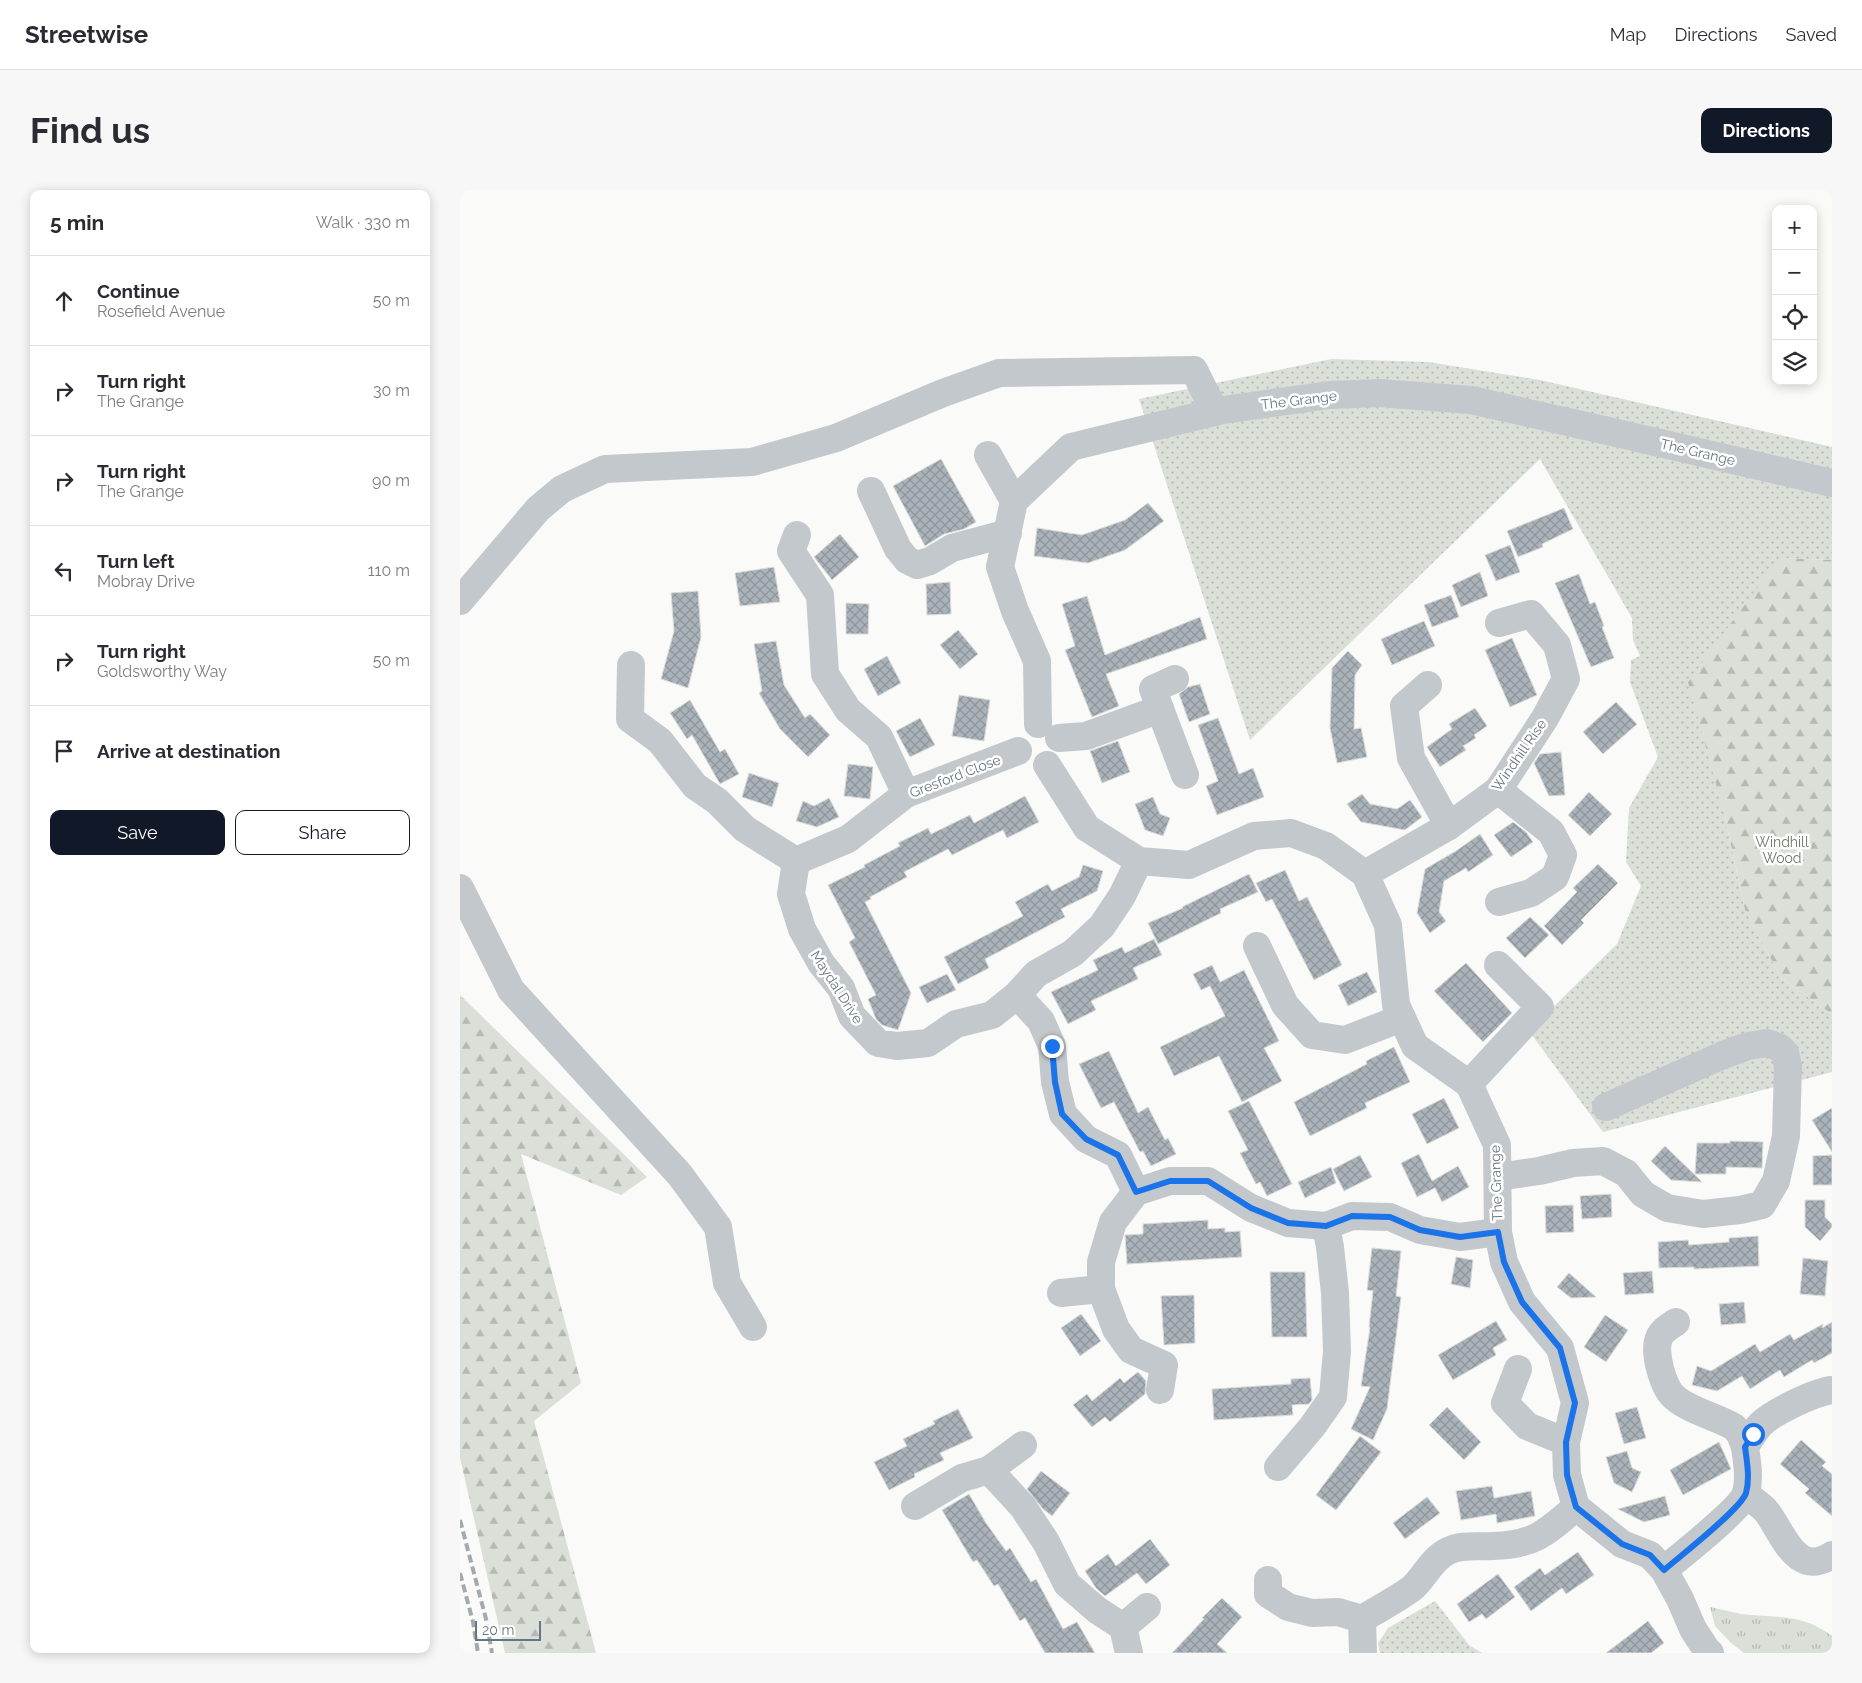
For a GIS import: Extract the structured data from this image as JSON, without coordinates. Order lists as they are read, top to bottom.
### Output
{
  "streets": {
    "street": [
      "The Grange",
      "Windhill Rise",
      "Gresford Close",
      "Maydal Drive"
    ]
  },
  "crossings": [
    ["The Grange", "Windhill Rise"],
    ["Gresford Close", "Maydal Drive"]
  ],
  "parks": ["Windhill Wood"],
  "scale_bar": "20 m",
  "page": {
    "header": "Streetwise",
    "nav": ["Map", "Directions", "Saved"],
    "buttons": [
      "Directions",
      ["Save", "Share"]
    ],
    "title": "Find us",
    "heading": ["5 min", "Walk · 330 m"],
    "map_buttons": ["+", "−"],
    "list": [
      ["Continue", "Rosefield Avenue", "50 m"],
      ["Turn right", "The Grange", "30 m"],
      ["Turn right", "The Grange", "90 m"],
      ["Turn left", "Mobray Drive", "110 m"],
      ["Turn right", "Goldsworthy Way", "50 m"],
      "Arrive at destination"
    ],
    "scale": "20 m"
  }
}
